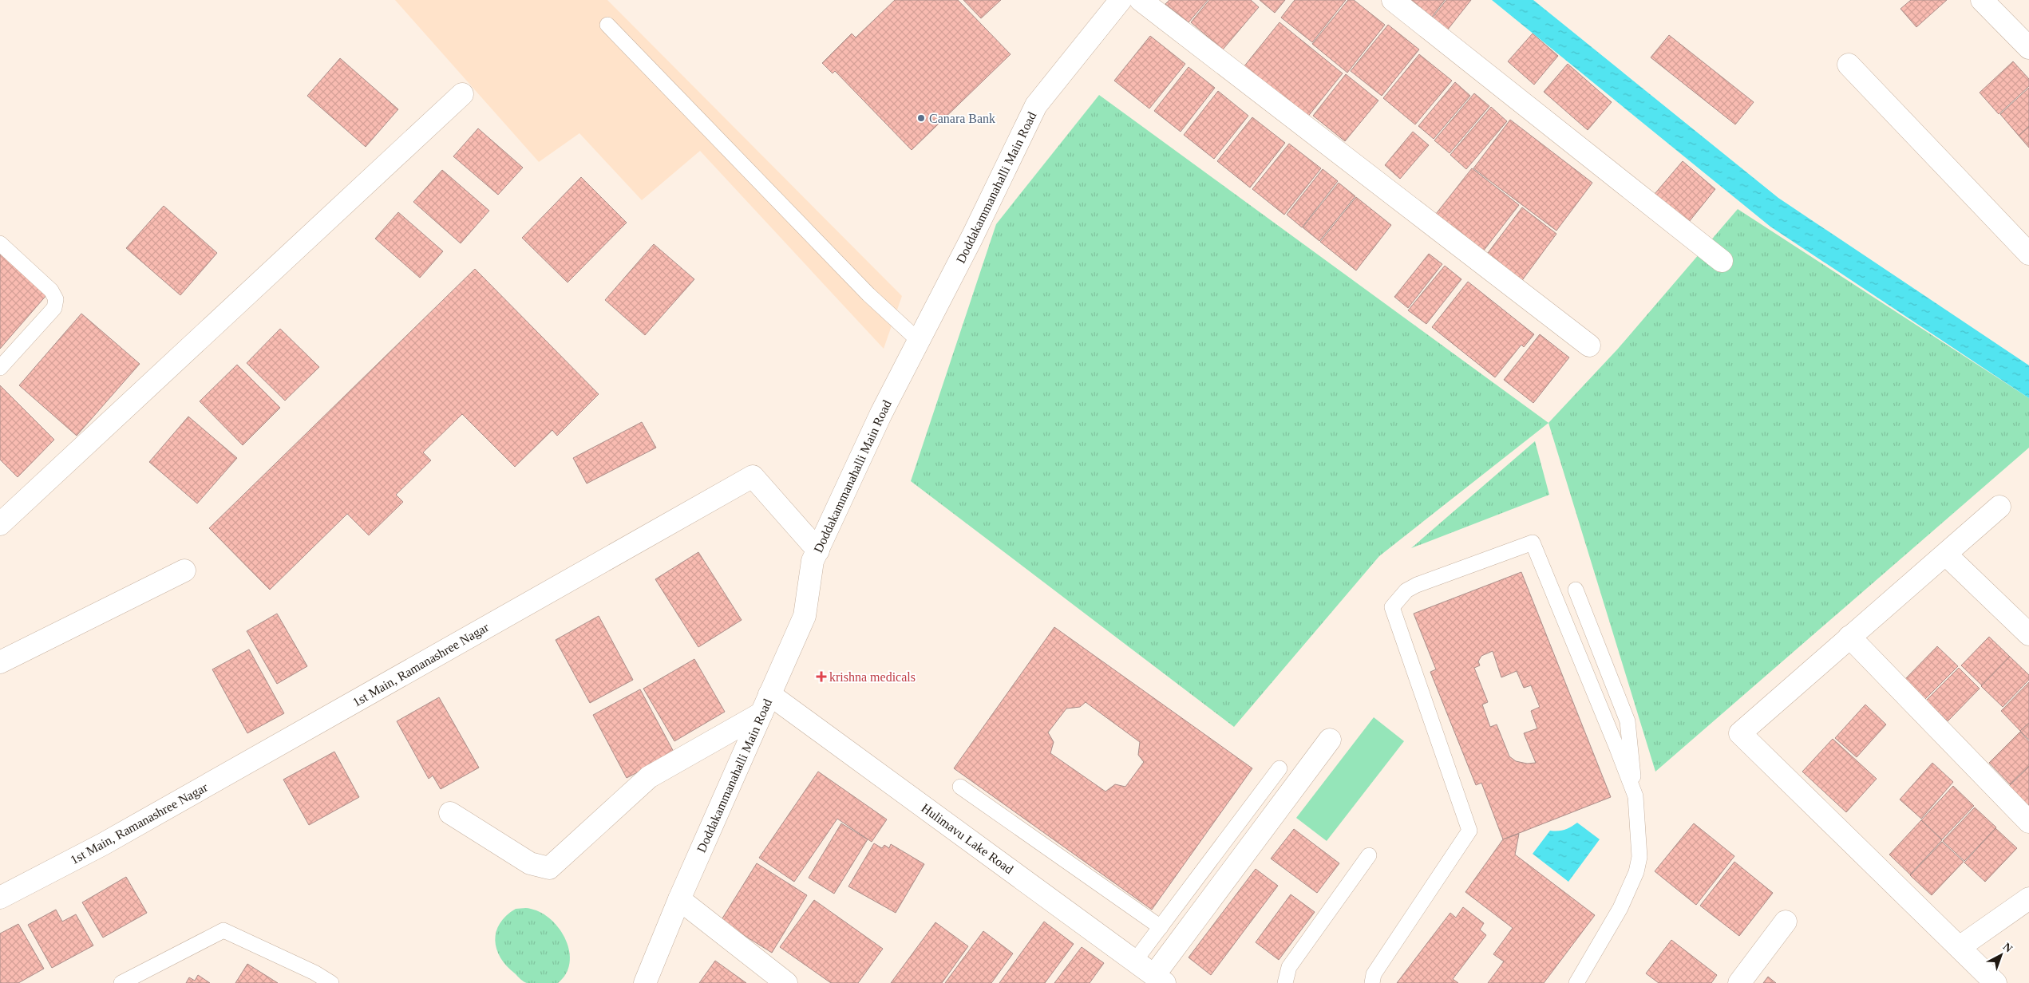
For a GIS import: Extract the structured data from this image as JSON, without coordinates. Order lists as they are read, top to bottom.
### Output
{
  "streets": {
    "street": ["Doddakammanahalli Main Road", "1st Main, Ramanashree Nagar", "Hulimavu Lake Road"]
  },
  "crossings": [
    ["Doddakammanahalli Main Road", "1st Main, Ramanashree Nagar"],
    ["Doddakammanahalli Main Road", "Hulimavu Lake Road"]
  ],
  "places": {
    "other": ["Canara Bank"],
    "health": ["krishna medicals"]
  },
  "north": "top right"
}
